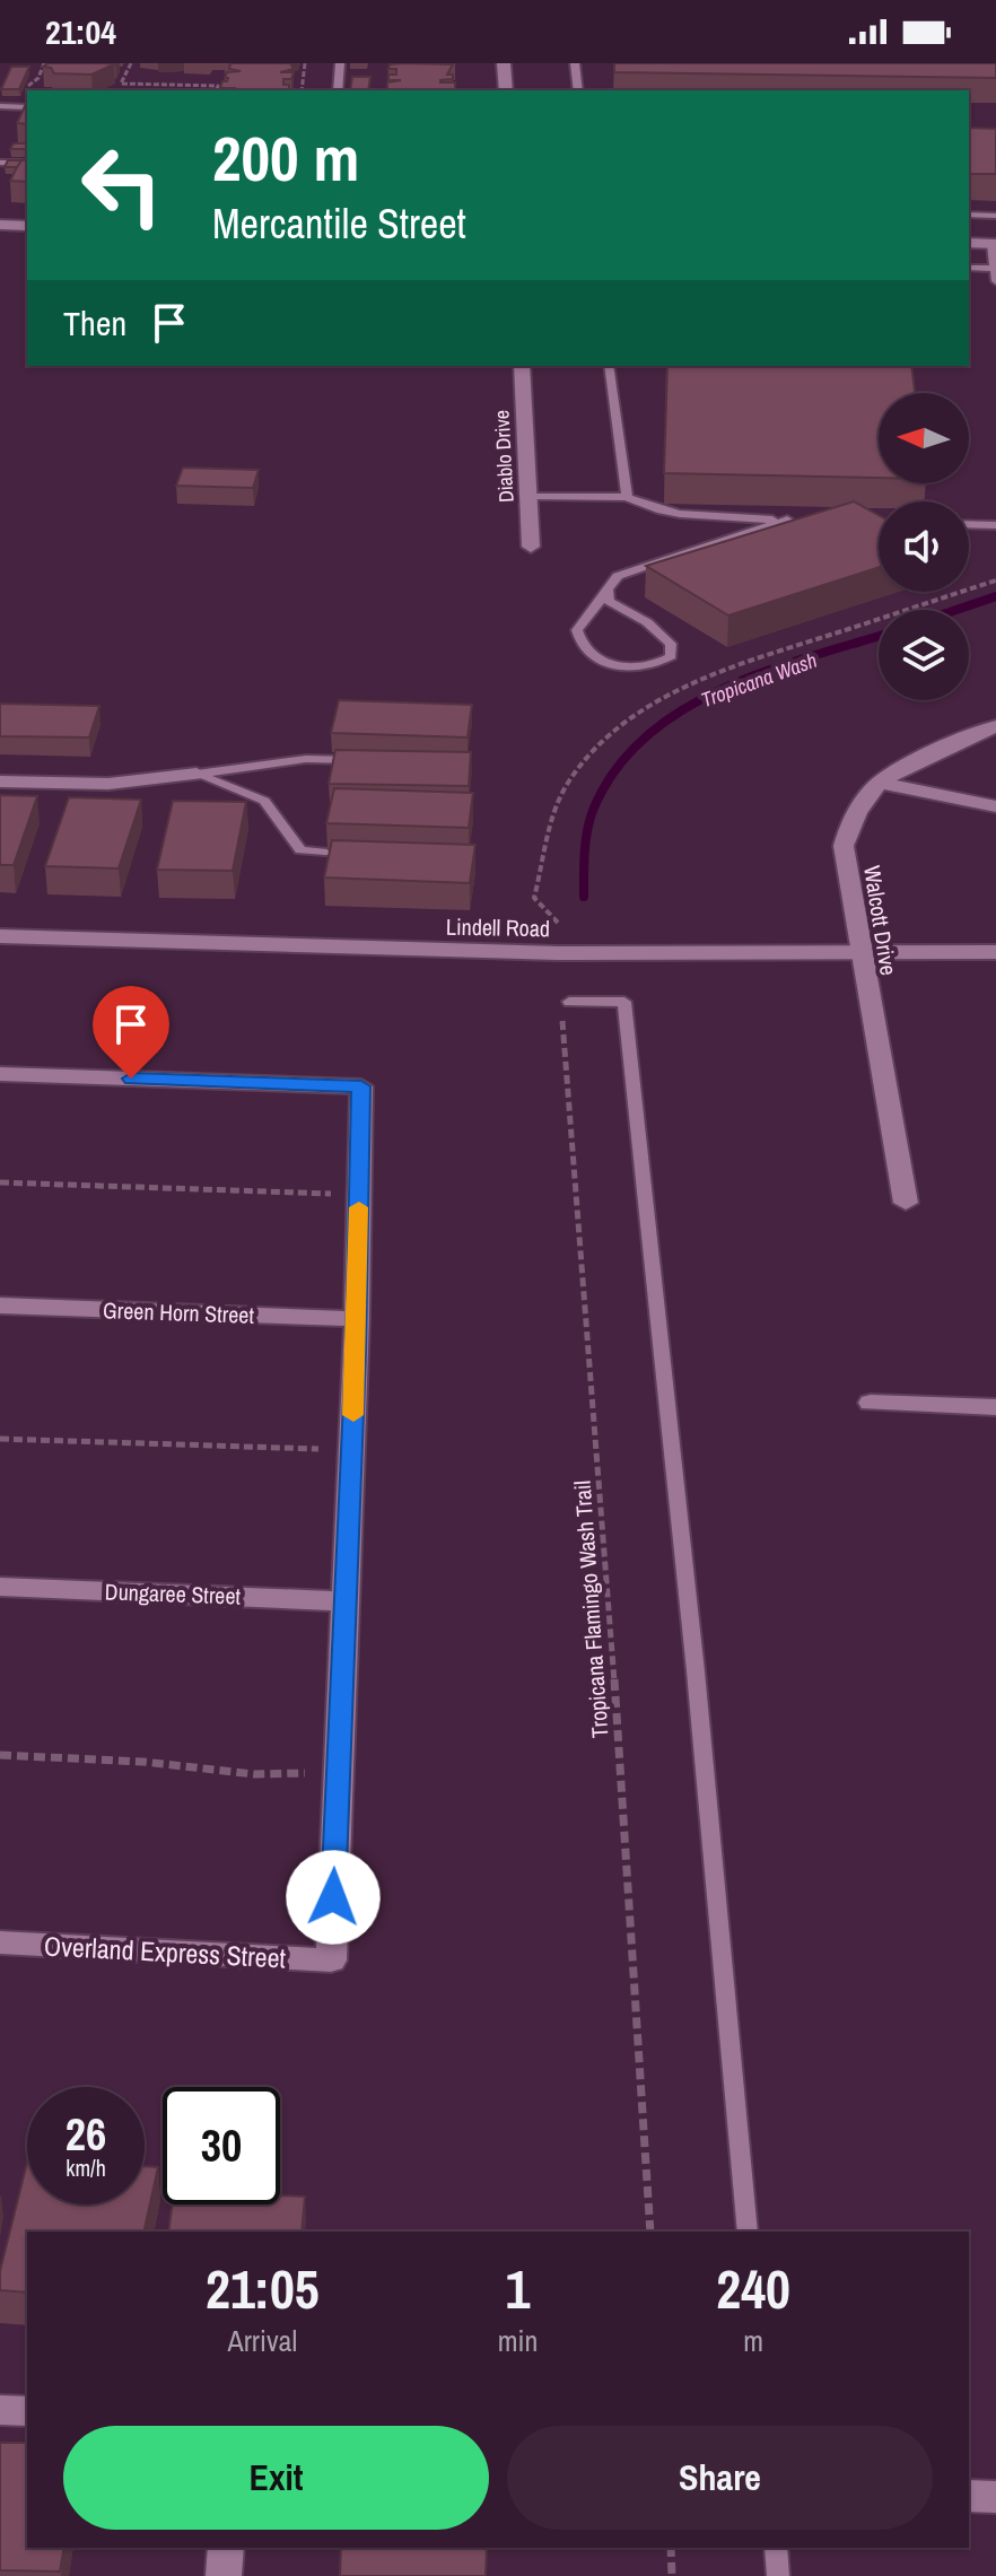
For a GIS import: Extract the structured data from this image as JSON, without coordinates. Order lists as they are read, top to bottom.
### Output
{
  "streets": {
    "street": [
      "Diablo Drive",
      "Walcott Drive",
      "Lindell Road",
      "Green Horn Street",
      "Dungaree Street",
      "Overland Express Street"
    ],
    "path": ["Tropicana Flamingo Wash Trail"]
  },
  "crossings": [
    ["Walcott Drive", "Lindell Road"]
  ],
  "water": ["Tropicana Wash"],
  "north": "left",
  "page": {
    "status": "21:04",
    "turn": ["200 m", "Mercantile Street"],
    "then": "Then",
    "speed": "26 km/h",
    "limit": "30",
    "eta": [
      "21:05",
      "Arrival",
      "1",
      "min",
      "240",
      "m"
    ],
    "buttons": ["Exit", "Share"]
  }
}
